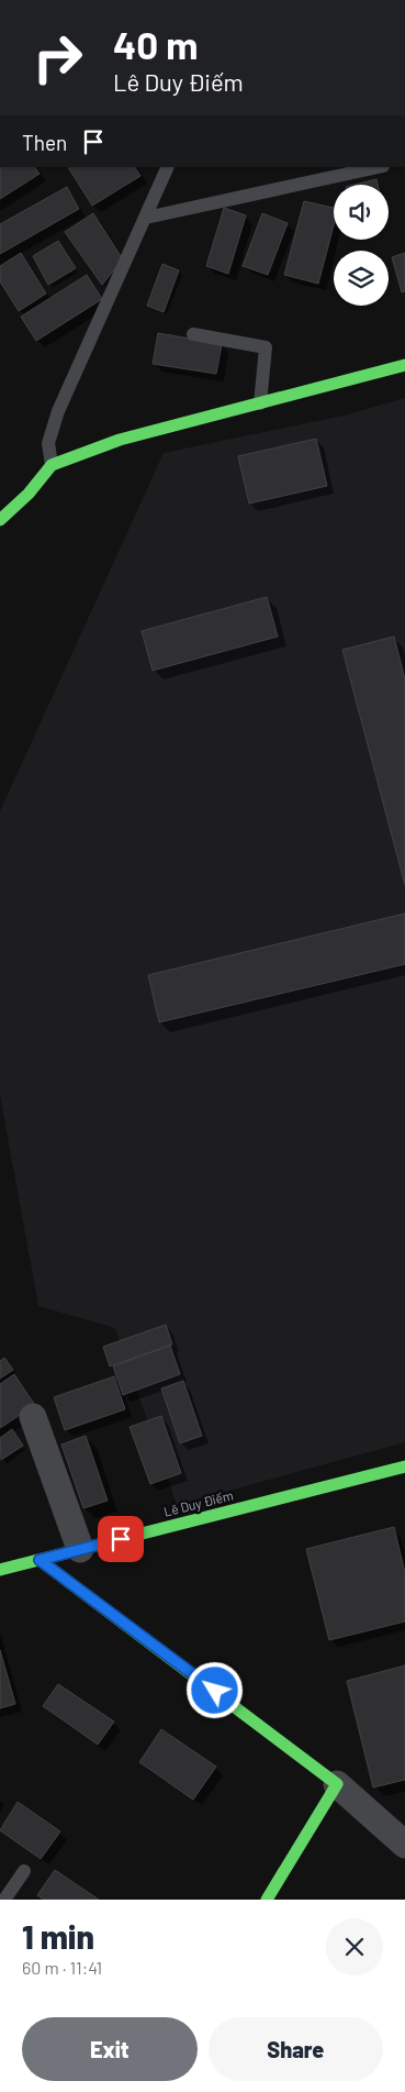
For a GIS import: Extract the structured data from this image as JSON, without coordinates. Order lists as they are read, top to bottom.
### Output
{
  "streets": {
    "street": ["Lê Duy Điếm"]
  },
  "page": {
    "turn": ["40 m", "Lê Duy Điếm"],
    "then": "Then",
    "heading": ["1 min", "60 m · 11:41"],
    "buttons": ["Exit", "Share"]
  }
}
